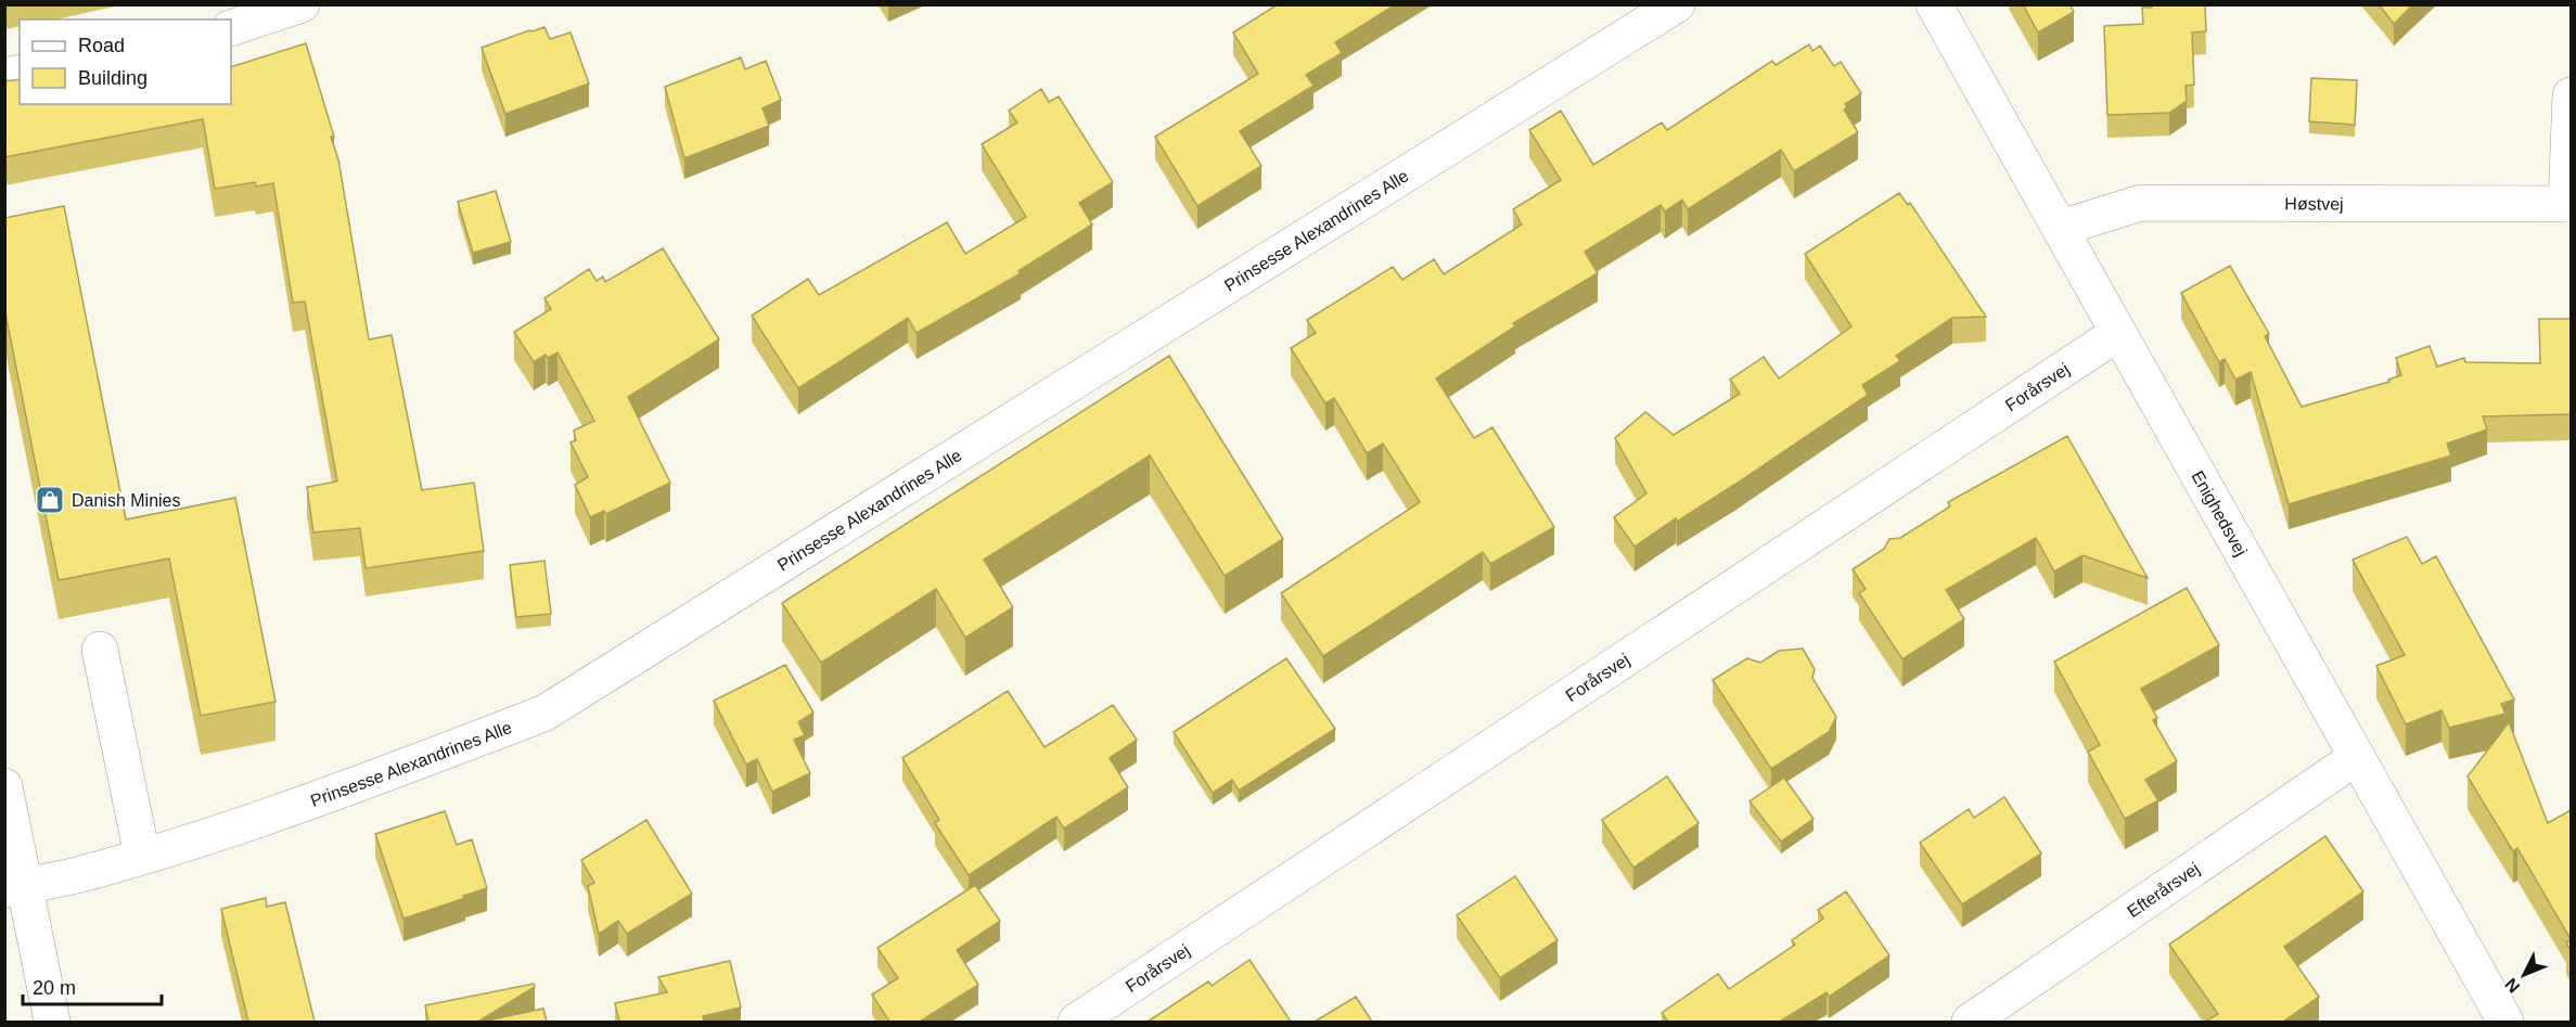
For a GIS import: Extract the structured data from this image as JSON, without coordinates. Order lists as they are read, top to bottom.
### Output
{
  "streets": {
    "street": [
      "Høstvej",
      "Prinsesse Alexandrines Alle",
      "Forårsvej",
      "Enighedsvej",
      "Efterårsvej"
    ]
  },
  "crossings": [
    ["Høstvej", "Enighedsvej"],
    ["Forårsvej", "Enighedsvej"],
    ["Enighedsvej", "Efterårsvej"]
  ],
  "places": {
    "shop": ["Danish Minies"]
  },
  "legend": ["Road", "Building"],
  "scale_bar": "20 m",
  "north": "bottom left"
}
